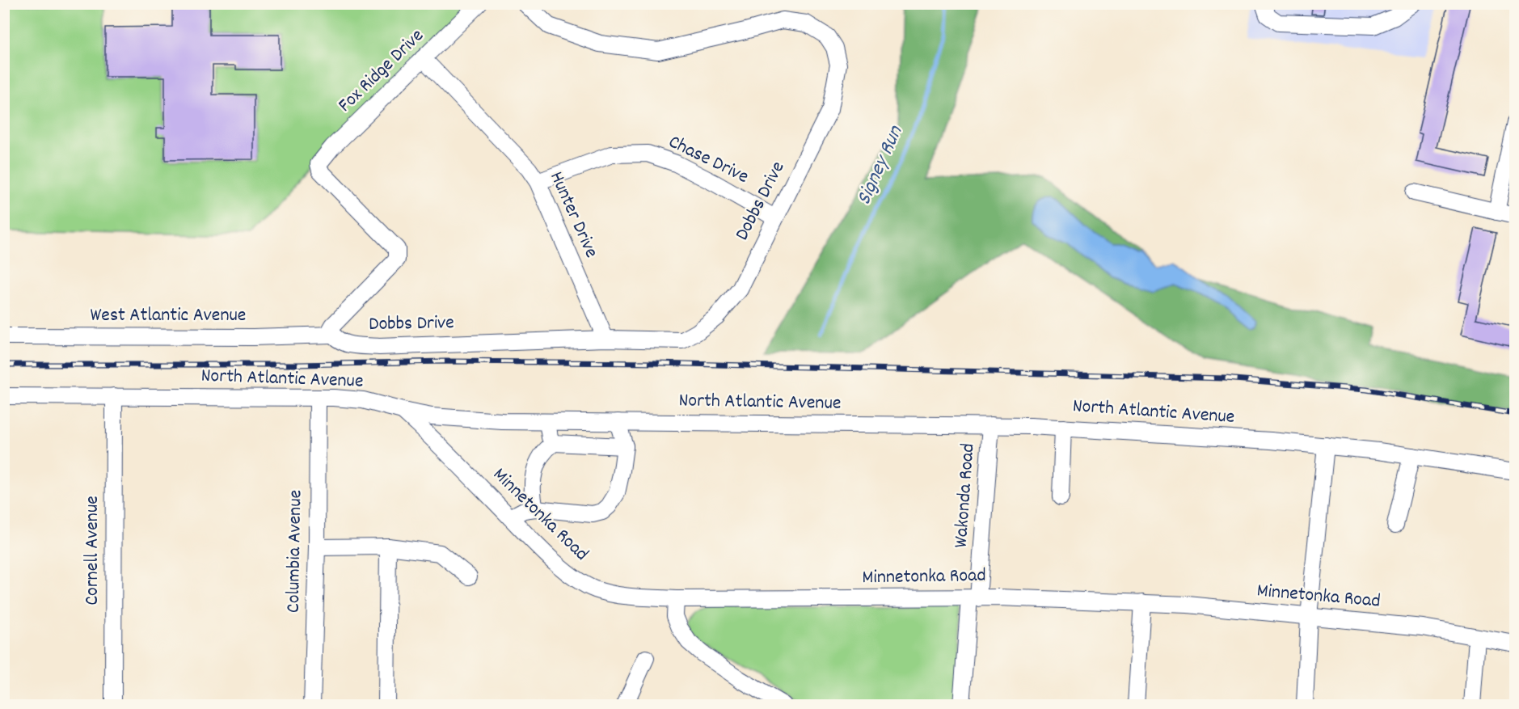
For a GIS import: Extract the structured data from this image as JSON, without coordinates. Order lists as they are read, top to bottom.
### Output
{
  "streets": {
    "street": [
      "Fox Ridge Drive",
      "Chase Drive",
      "Dobbs Drive",
      "Hunter Drive",
      "West Atlantic Avenue",
      "North Atlantic Avenue",
      "Wakonda Road",
      "Minnetonka Road",
      "Cornell Avenue",
      "Columbia Avenue"
    ]
  },
  "crossings": [
    ["Fox Ridge Drive", "Dobbs Drive"],
    ["Fox Ridge Drive", "Hunter Drive"],
    ["Fox Ridge Drive", "West Atlantic Avenue"],
    ["Chase Drive", "Dobbs Drive"],
    ["Chase Drive", "Hunter Drive"],
    ["Dobbs Drive", "Hunter Drive"],
    ["Dobbs Drive", "West Atlantic Avenue"],
    ["North Atlantic Avenue", "Wakonda Road"],
    ["North Atlantic Avenue", "Minnetonka Road"],
    ["North Atlantic Avenue", "Cornell Avenue"],
    ["North Atlantic Avenue", "Columbia Avenue"],
    ["Wakonda Road", "Minnetonka Road"]
  ],
  "water": ["Signey Run"]
}
